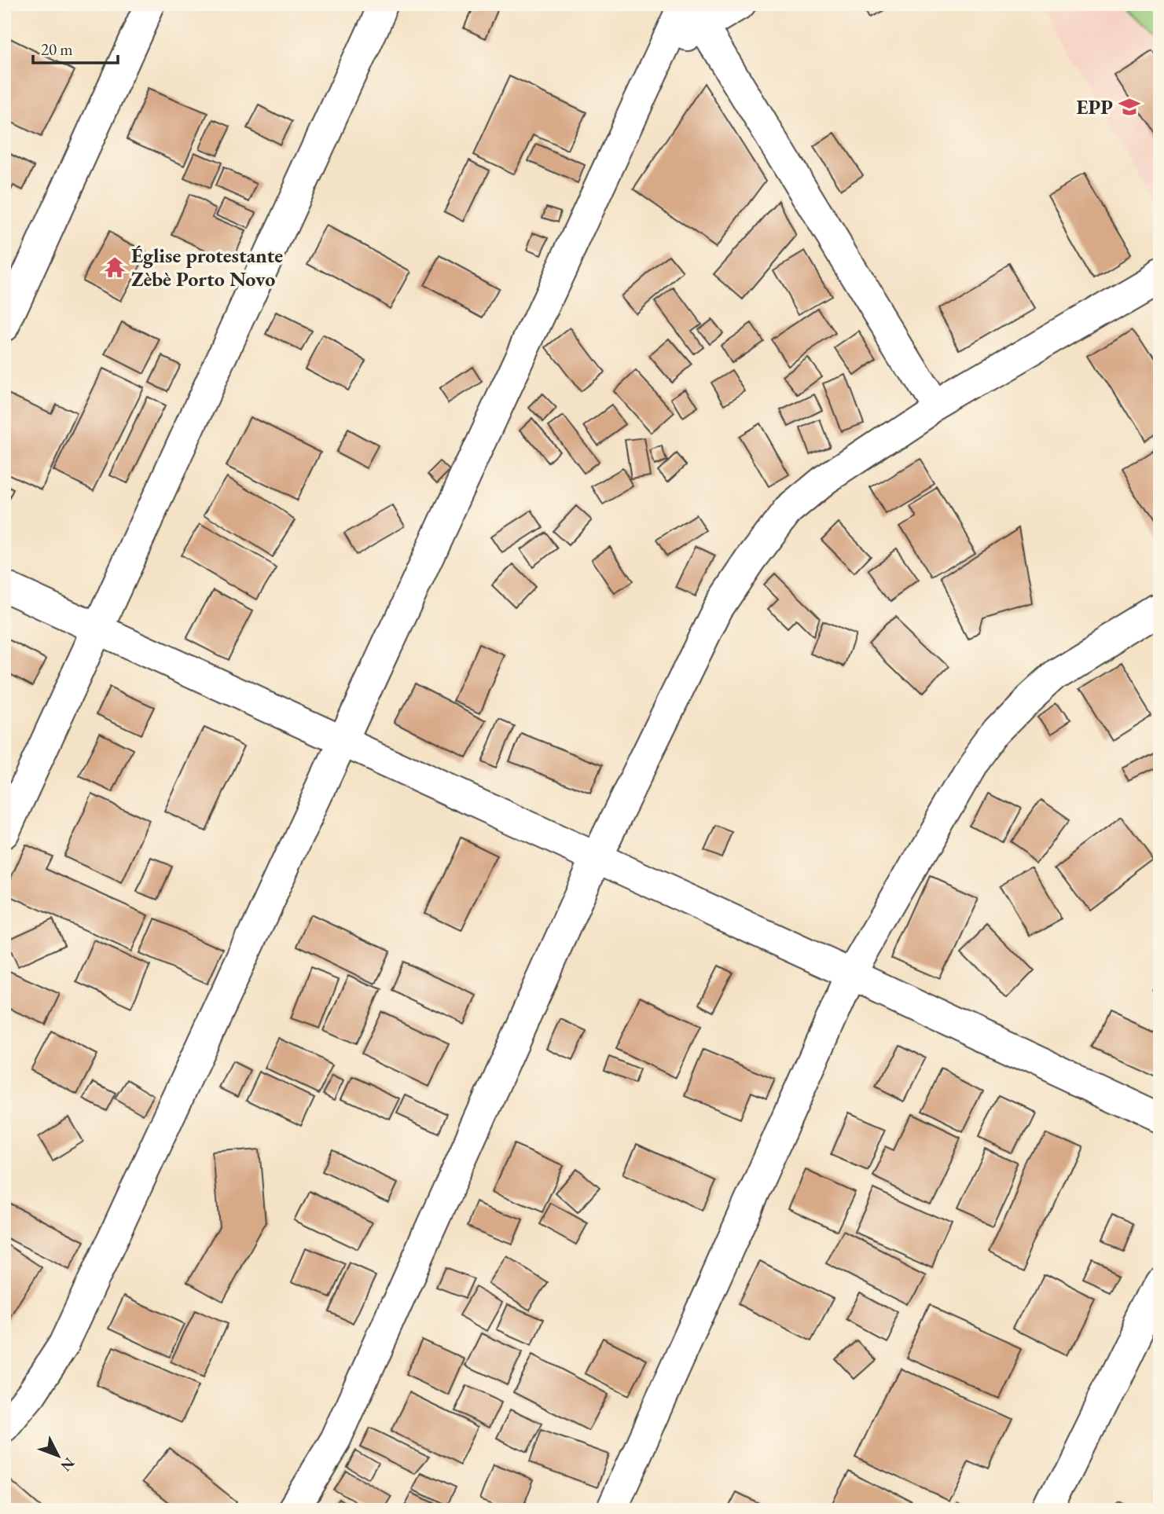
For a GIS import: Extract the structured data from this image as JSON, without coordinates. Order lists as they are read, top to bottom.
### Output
{
  "places": {
    "school or university": ["EPP"],
    "temple": ["Église protestante Zèbè Porto Novo"]
  },
  "scale_bar": "20 m",
  "north": "bottom right"
}
